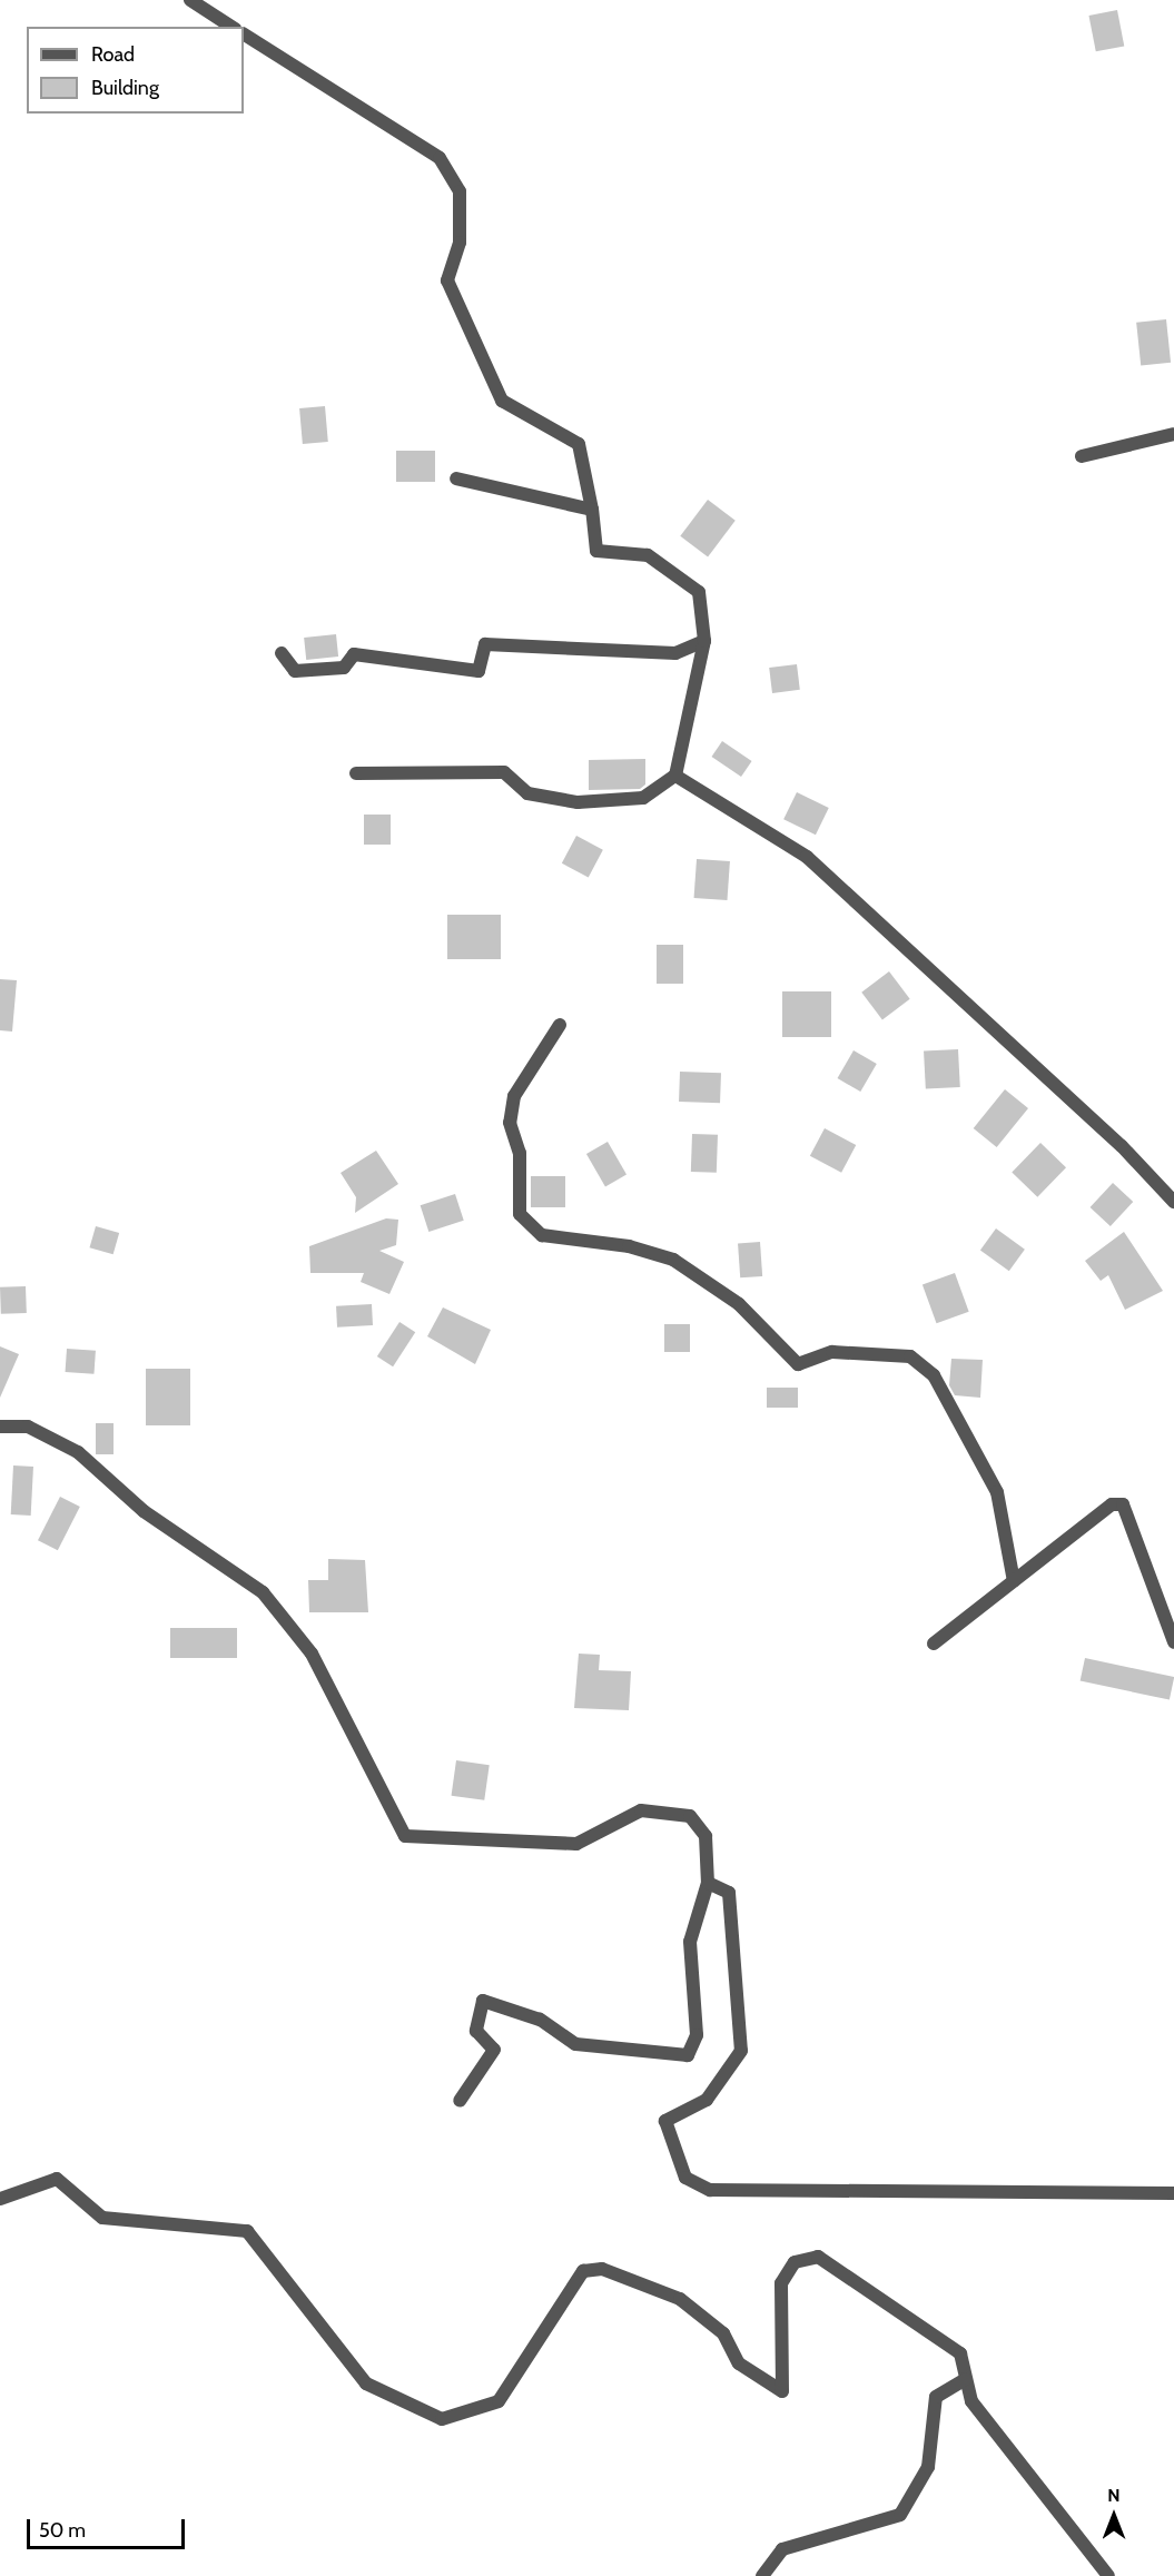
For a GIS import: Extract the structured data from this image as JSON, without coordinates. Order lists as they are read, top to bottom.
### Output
{
  "legend": ["Road", "Building"],
  "scale_bar": "50 m",
  "north": "top"
}
